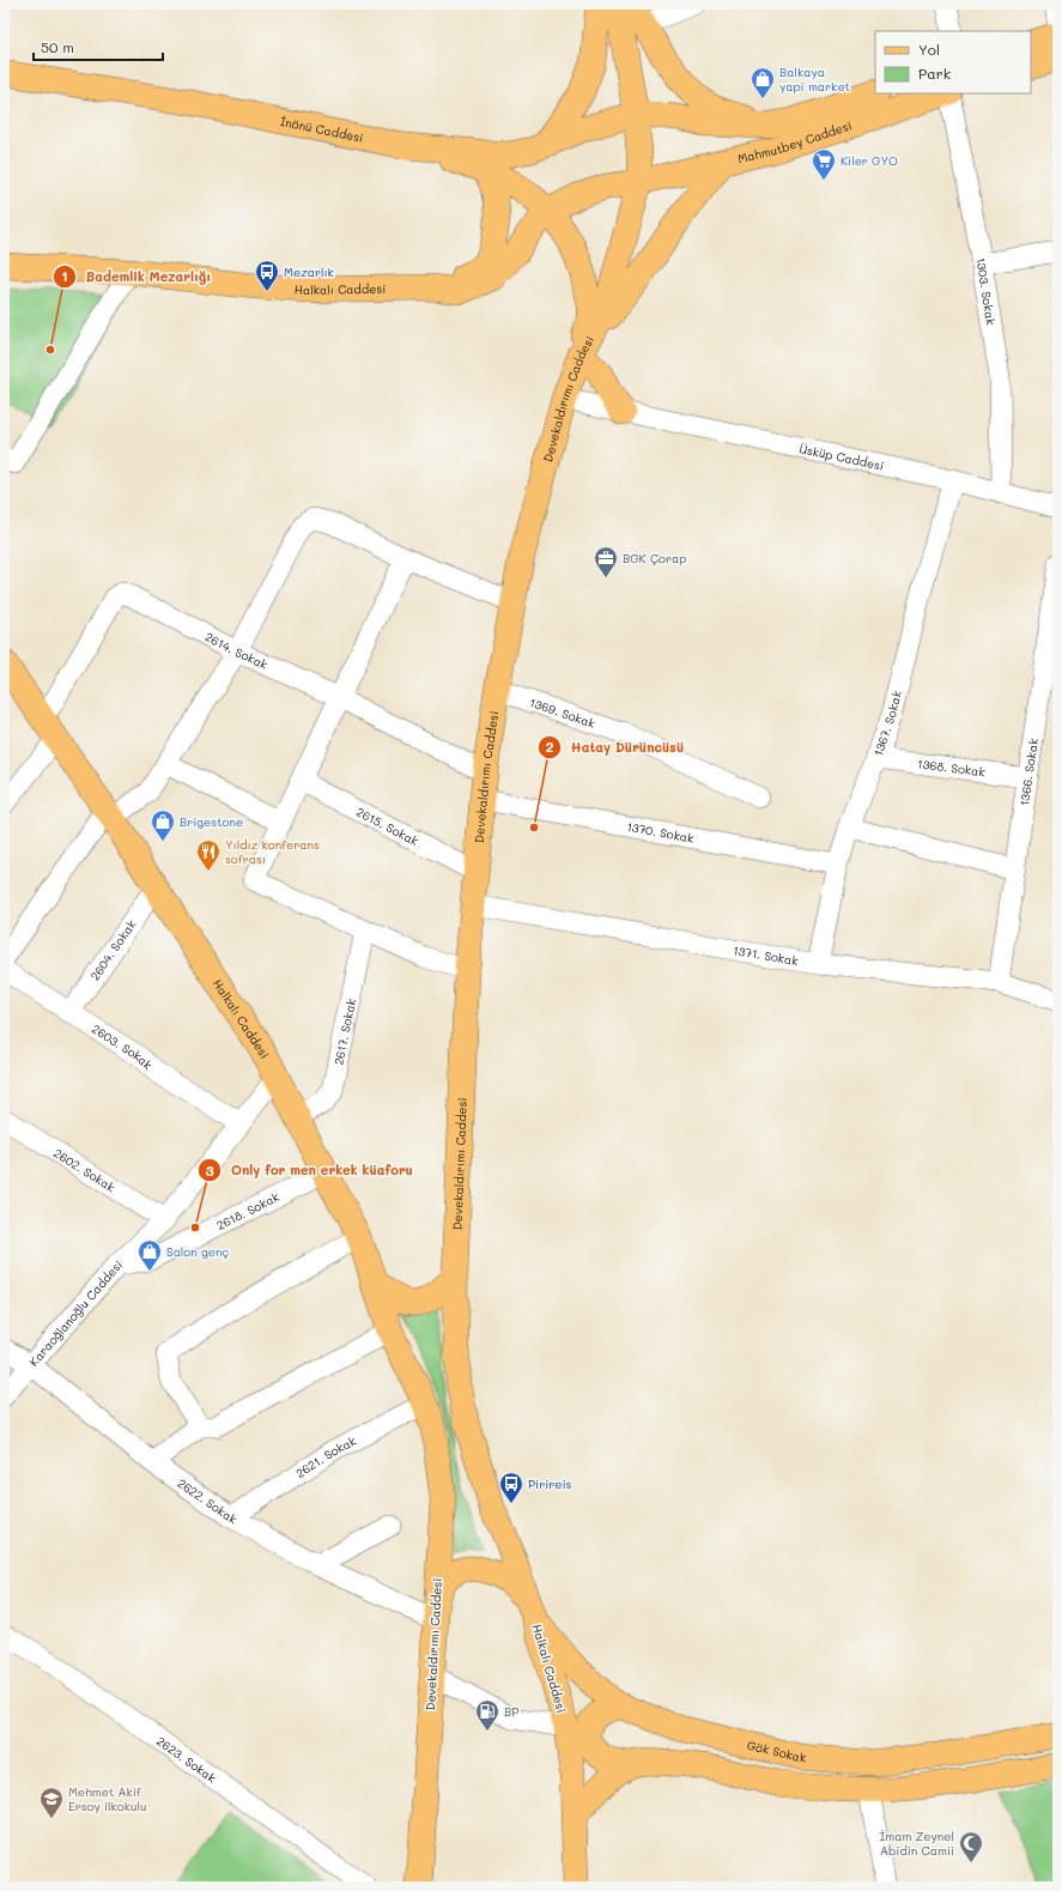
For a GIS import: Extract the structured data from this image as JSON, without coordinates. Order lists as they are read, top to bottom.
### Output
{
  "streets": {
    "main road": [
      "İnönü Caddesi",
      "Mahmutbey Caddesi",
      "Halkalı Caddesi",
      "Devekaldırımı Caddesi",
      "Gök Sokak"
    ],
    "street": [
      "1303. Sokak",
      "Üsküp Caddesi",
      "2614. Sokak",
      "1369. Sokak",
      "1367. Sokak",
      "1368. Sokak",
      "1366. Sokak",
      "2615. Sokak",
      "1370. Sokak",
      "2604. Sokak",
      "1371. Sokak",
      "2617. Sokak",
      "2603. Sokak",
      "2602. Sokak",
      "2618. Sokak",
      "Karaoğlanoğlu Caddesi",
      "2621. Sokak",
      "2622. Sokak",
      "2623. Sokak"
    ]
  },
  "crossings": [
    ["İnönü Caddesi", "Mahmutbey Caddesi"],
    ["İnönü Caddesi", "Devekaldırımı Caddesi"],
    ["Mahmutbey Caddesi", "Halkalı Caddesi"],
    ["Mahmutbey Caddesi", "Devekaldırımı Caddesi"],
    ["Halkalı Caddesi", "Devekaldırımı Caddesi"],
    ["Halkalı Caddesi", "2614. Sokak"],
    ["Halkalı Caddesi", "2604. Sokak"],
    ["Halkalı Caddesi", "2617. Sokak"],
    ["Halkalı Caddesi", "2618. Sokak"],
    ["Halkalı Caddesi", "Karaoğlanoğlu Caddesi"],
    ["Halkalı Caddesi", "2621. Sokak"],
    ["Halkalı Caddesi", "Gök Sokak"],
    ["1303. Sokak", "Üsküp Caddesi"],
    ["Devekaldırımı Caddesi", "Üsküp Caddesi"],
    ["Devekaldırımı Caddesi", "2614. Sokak"],
    ["Devekaldırımı Caddesi", "1369. Sokak"],
    ["Devekaldırımı Caddesi", "2615. Sokak"],
    ["Devekaldırımı Caddesi", "1370. Sokak"],
    ["Devekaldırımı Caddesi", "1371. Sokak"],
    ["Devekaldırımı Caddesi", "2621. Sokak"],
    ["Devekaldırımı Caddesi", "2622. Sokak"],
    ["Üsküp Caddesi", "1367. Sokak"],
    ["1367. Sokak", "1368. Sokak"],
    ["1367. Sokak", "1370. Sokak"],
    ["1367. Sokak", "1371. Sokak"],
    ["1368. Sokak", "1366. Sokak"],
    ["1366. Sokak", "1371. Sokak"],
    ["2604. Sokak", "2603. Sokak"],
    ["2603. Sokak", "Karaoğlanoğlu Caddesi"],
    ["2602. Sokak", "Karaoğlanoğlu Caddesi"],
    ["2618. Sokak", "Karaoğlanoğlu Caddesi"],
    ["Karaoğlanoğlu Caddesi", "2622. Sokak"],
    ["2621. Sokak", "2622. Sokak"]
  ],
  "places": {
    "shop": ["Balkaya yapi market", "Brigestone", "Salon genç"],
    "supermarket": ["Kiler GYO"],
    "bus stop": ["Mezarlık", "Pirireis"],
    "other": ["Bademlik Mezarlığı", "Hatay Dürüncüsü", "Only for men erkek küaforu"],
    "office": ["BGK Çorap"],
    "restaurant": ["Yıldız konferans sofrası"],
    "fuel station": ["BP"],
    "school or university": ["Mehmet Akif Ersoy ilkokulu"],
    "mosque": ["İmam Zeynel Abidin Camii"]
  },
  "legend": ["Yol", "Park"],
  "scale_bar": "50 m"
}
